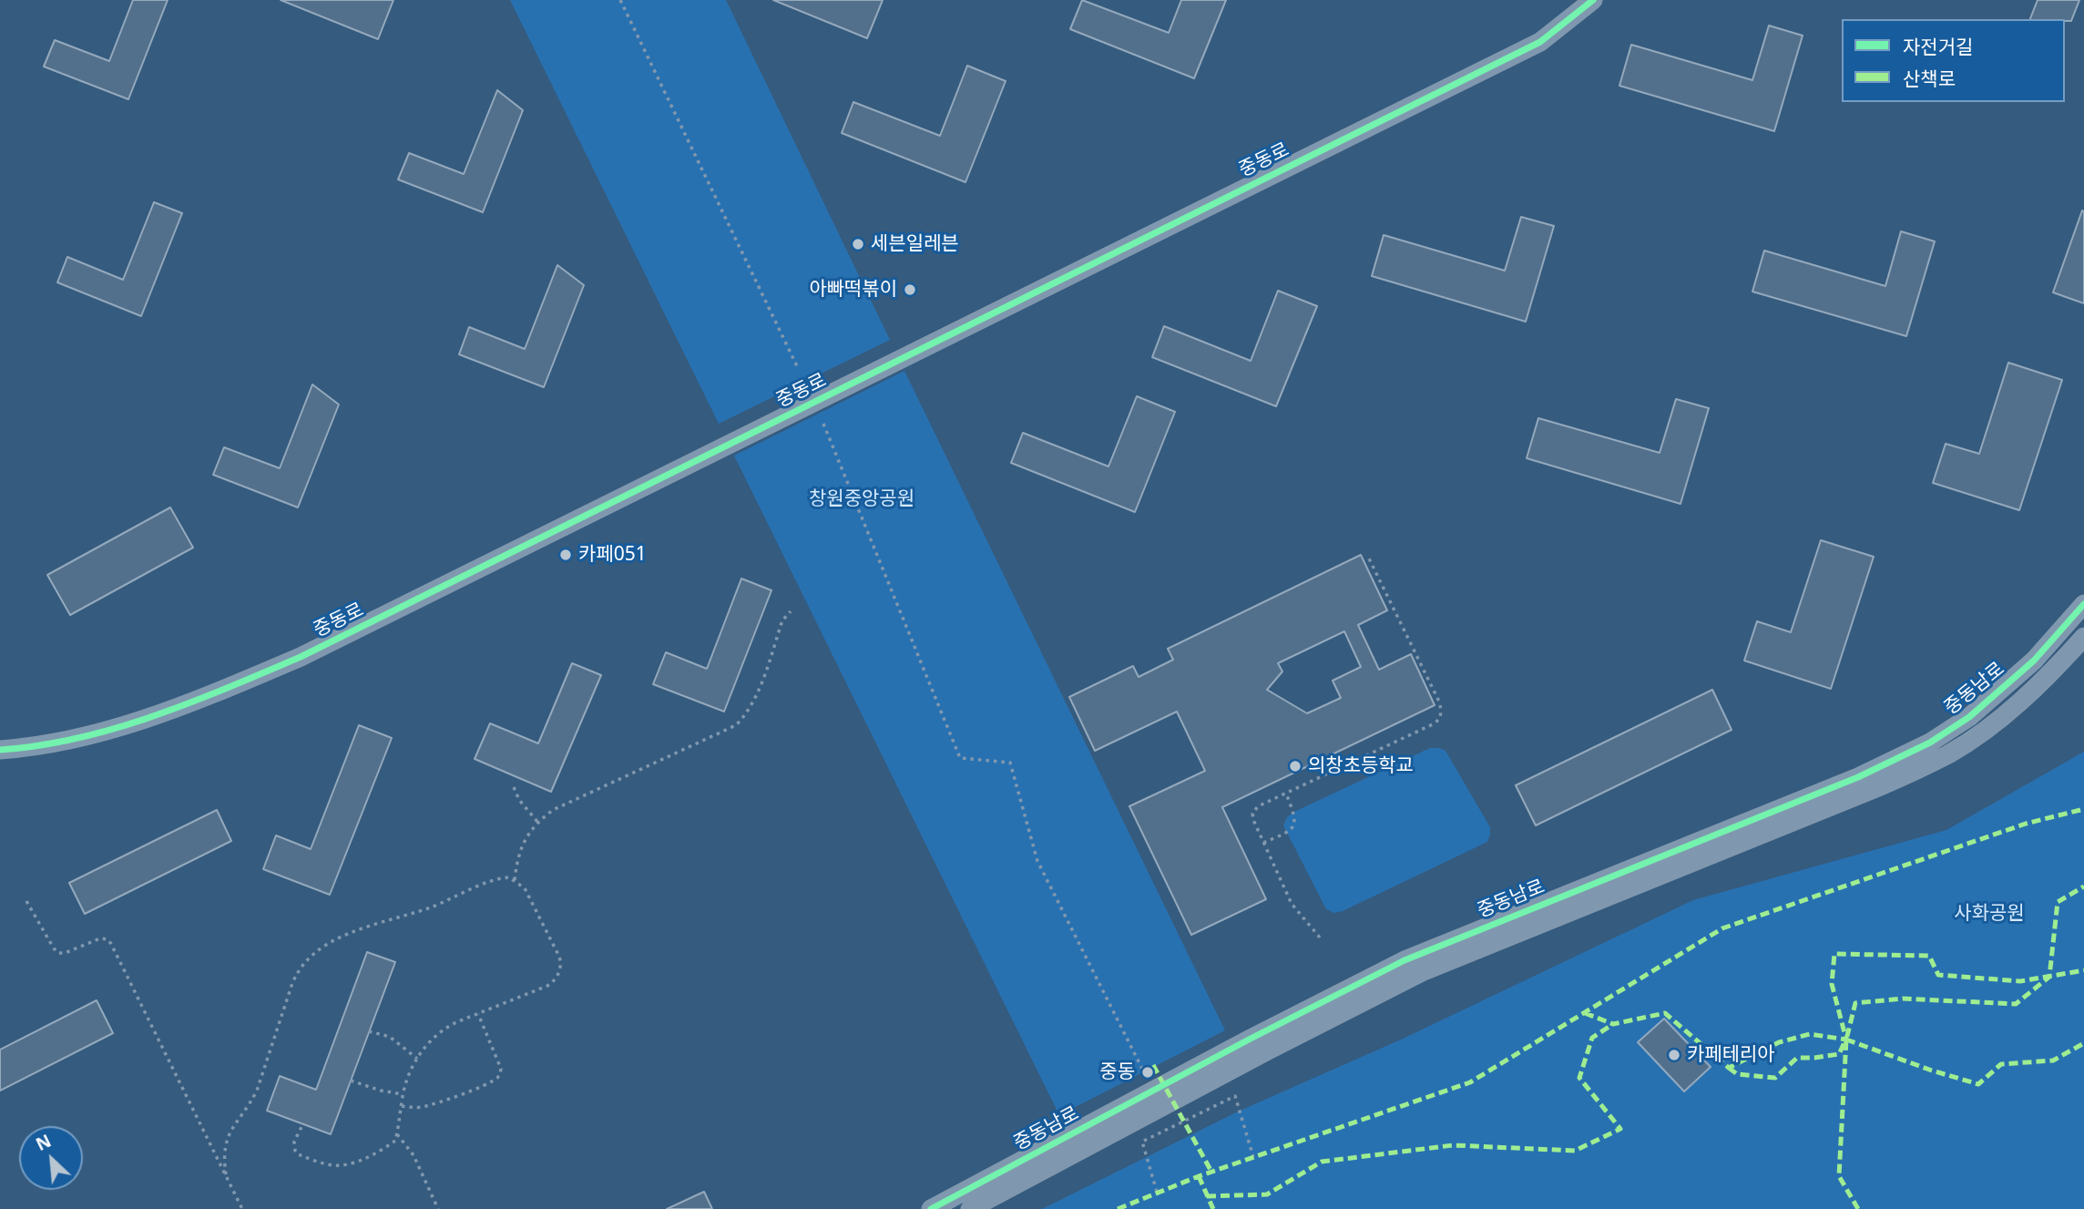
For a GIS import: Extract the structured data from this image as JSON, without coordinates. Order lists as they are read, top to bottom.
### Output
{
  "streets": {
    "street": ["중동로", "중동남로"]
  },
  "parks": ["창원중앙공원", "사화공원"],
  "places": [
    "세븐일레븐",
    "아빠떡볶이",
    "카페051",
    "의창초등학교",
    "카페테리아",
    "중동"
  ],
  "legend": ["자전거길", "산책로"],
  "north": "top left"
}
